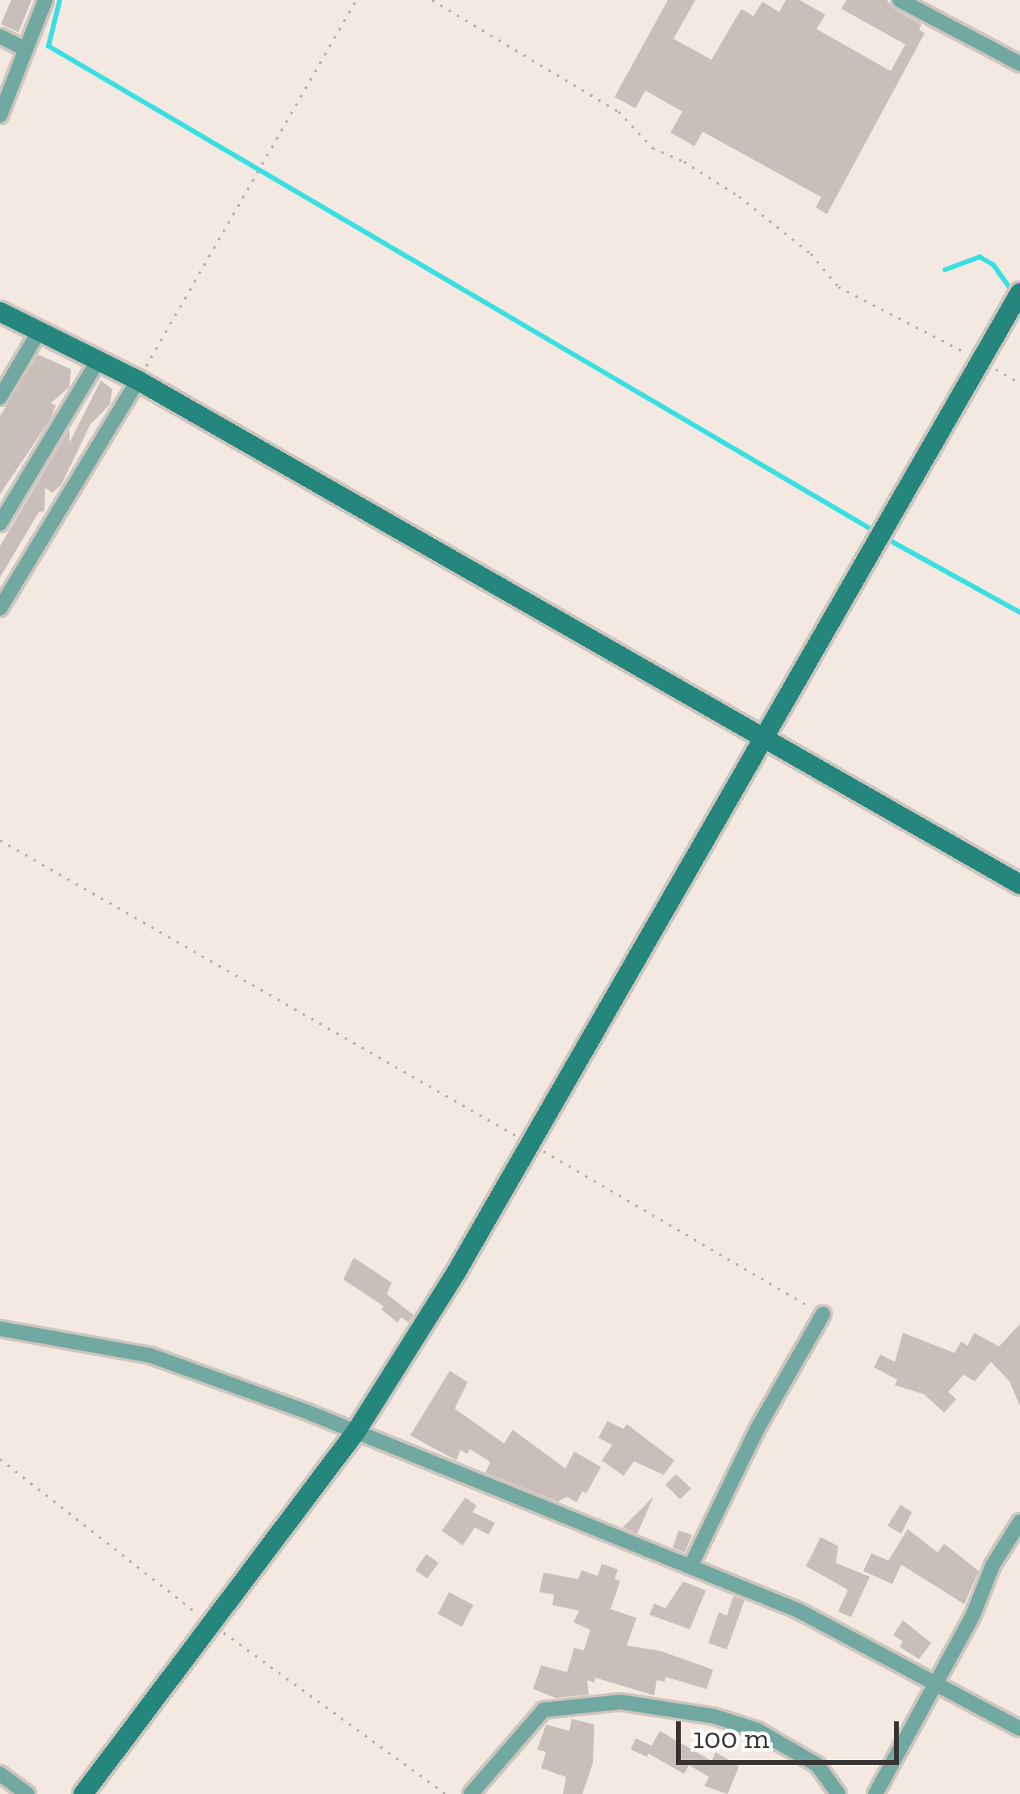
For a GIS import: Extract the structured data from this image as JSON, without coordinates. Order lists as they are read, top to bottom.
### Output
{
  "scale_bar": "100 m"
}
